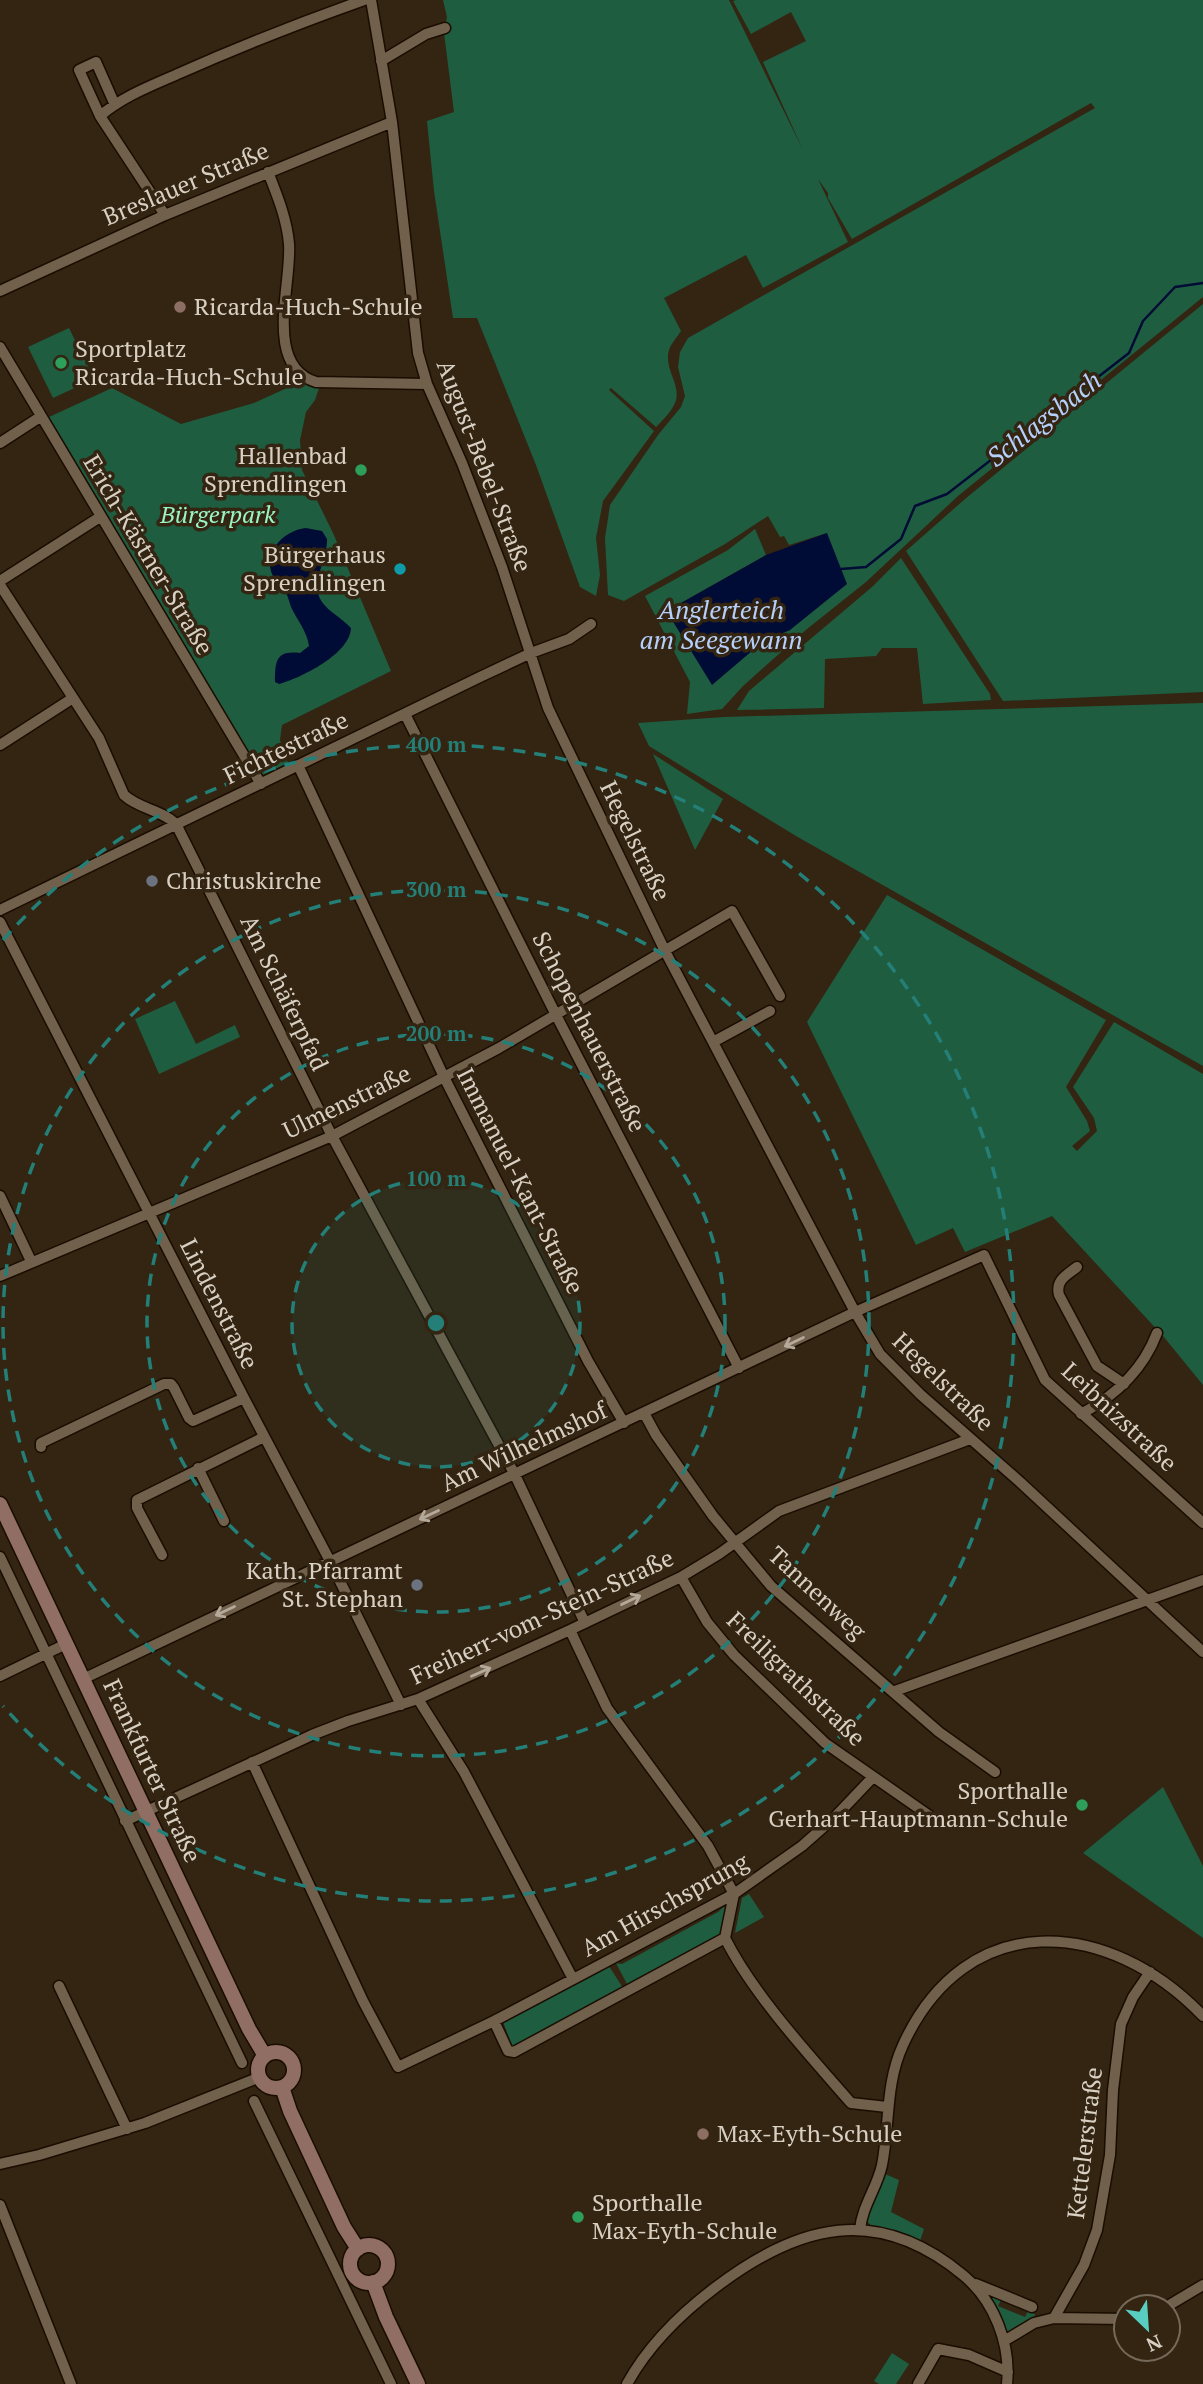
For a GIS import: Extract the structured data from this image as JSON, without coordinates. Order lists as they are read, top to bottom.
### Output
{
  "streets": {
    "street": [
      "Breslauer Straße",
      "August-Bebel-Straße",
      "Erich-Kästner-Straße",
      "Fichtestraße",
      "Hegelstraße",
      "Am Schäferpfad",
      "Schopenhauerstraße",
      "Ulmenstraße",
      "Immanuel-Kant-Straße",
      "Lindenstraße",
      "Leibnizstraße",
      "Am Wilhelmshof",
      "Tannenweg",
      "Freiherr-vom-Stein-Straße",
      "Freiligrathstraße",
      "Frankfurter Straße",
      "Am Hirschsprung",
      "Kettelerstraße"
    ]
  },
  "crossings": [
    ["Breslauer Straße", "August-Bebel-Straße"],
    ["August-Bebel-Straße", "Fichtestraße"],
    ["August-Bebel-Straße", "Hegelstraße"],
    ["Erich-Kästner-Straße", "Fichtestraße"],
    ["Fichtestraße", "Hegelstraße"],
    ["Fichtestraße", "Am Schäferpfad"],
    ["Fichtestraße", "Schopenhauerstraße"],
    ["Fichtestraße", "Immanuel-Kant-Straße"],
    ["Hegelstraße", "Ulmenstraße"],
    ["Hegelstraße", "Am Wilhelmshof"],
    ["Hegelstraße", "Freiherr-vom-Stein-Straße"],
    ["Am Schäferpfad", "Ulmenstraße"],
    ["Am Schäferpfad", "Am Wilhelmshof"],
    ["Am Schäferpfad", "Freiherr-vom-Stein-Straße"],
    ["Schopenhauerstraße", "Ulmenstraße"],
    ["Schopenhauerstraße", "Am Wilhelmshof"],
    ["Ulmenstraße", "Immanuel-Kant-Straße"],
    ["Ulmenstraße", "Lindenstraße"],
    ["Immanuel-Kant-Straße", "Am Wilhelmshof"],
    ["Lindenstraße", "Am Wilhelmshof"],
    ["Lindenstraße", "Freiherr-vom-Stein-Straße"],
    ["Leibnizstraße", "Am Wilhelmshof"],
    ["Am Wilhelmshof", "Tannenweg"],
    ["Am Wilhelmshof", "Frankfurter Straße"],
    ["Tannenweg", "Freiherr-vom-Stein-Straße"],
    ["Freiherr-vom-Stein-Straße", "Freiligrathstraße"],
    ["Freiherr-vom-Stein-Straße", "Frankfurter Straße"],
    ["Freiherr-vom-Stein-Straße", "Am Hirschsprung"],
    ["Freiligrathstraße", "Am Hirschsprung"]
  ],
  "one_way": ["Am Wilhelmshof"],
  "water": ["Schlagsbach", "Anglerteich am Seegewann"],
  "parks": ["Bürgerpark"],
  "places": [
    "Ricarda-Huch-Schule",
    "Sportplatz Ricarda-Huch-Schule",
    "Hallenbad Sprendlingen",
    "Bürgerhaus Sprendlingen",
    "Christuskirche",
    "Kath. Pfarramt St. Stephan",
    "Sporthalle Gerhart-Hauptmann-Schule",
    "Max-Eyth-Schule",
    "Sporthalle Max-Eyth-Schule"
  ],
  "north": "bottom right",
  "rings": [
    "400 m",
    "300 m",
    "200 m",
    "100 m"
  ]
}
